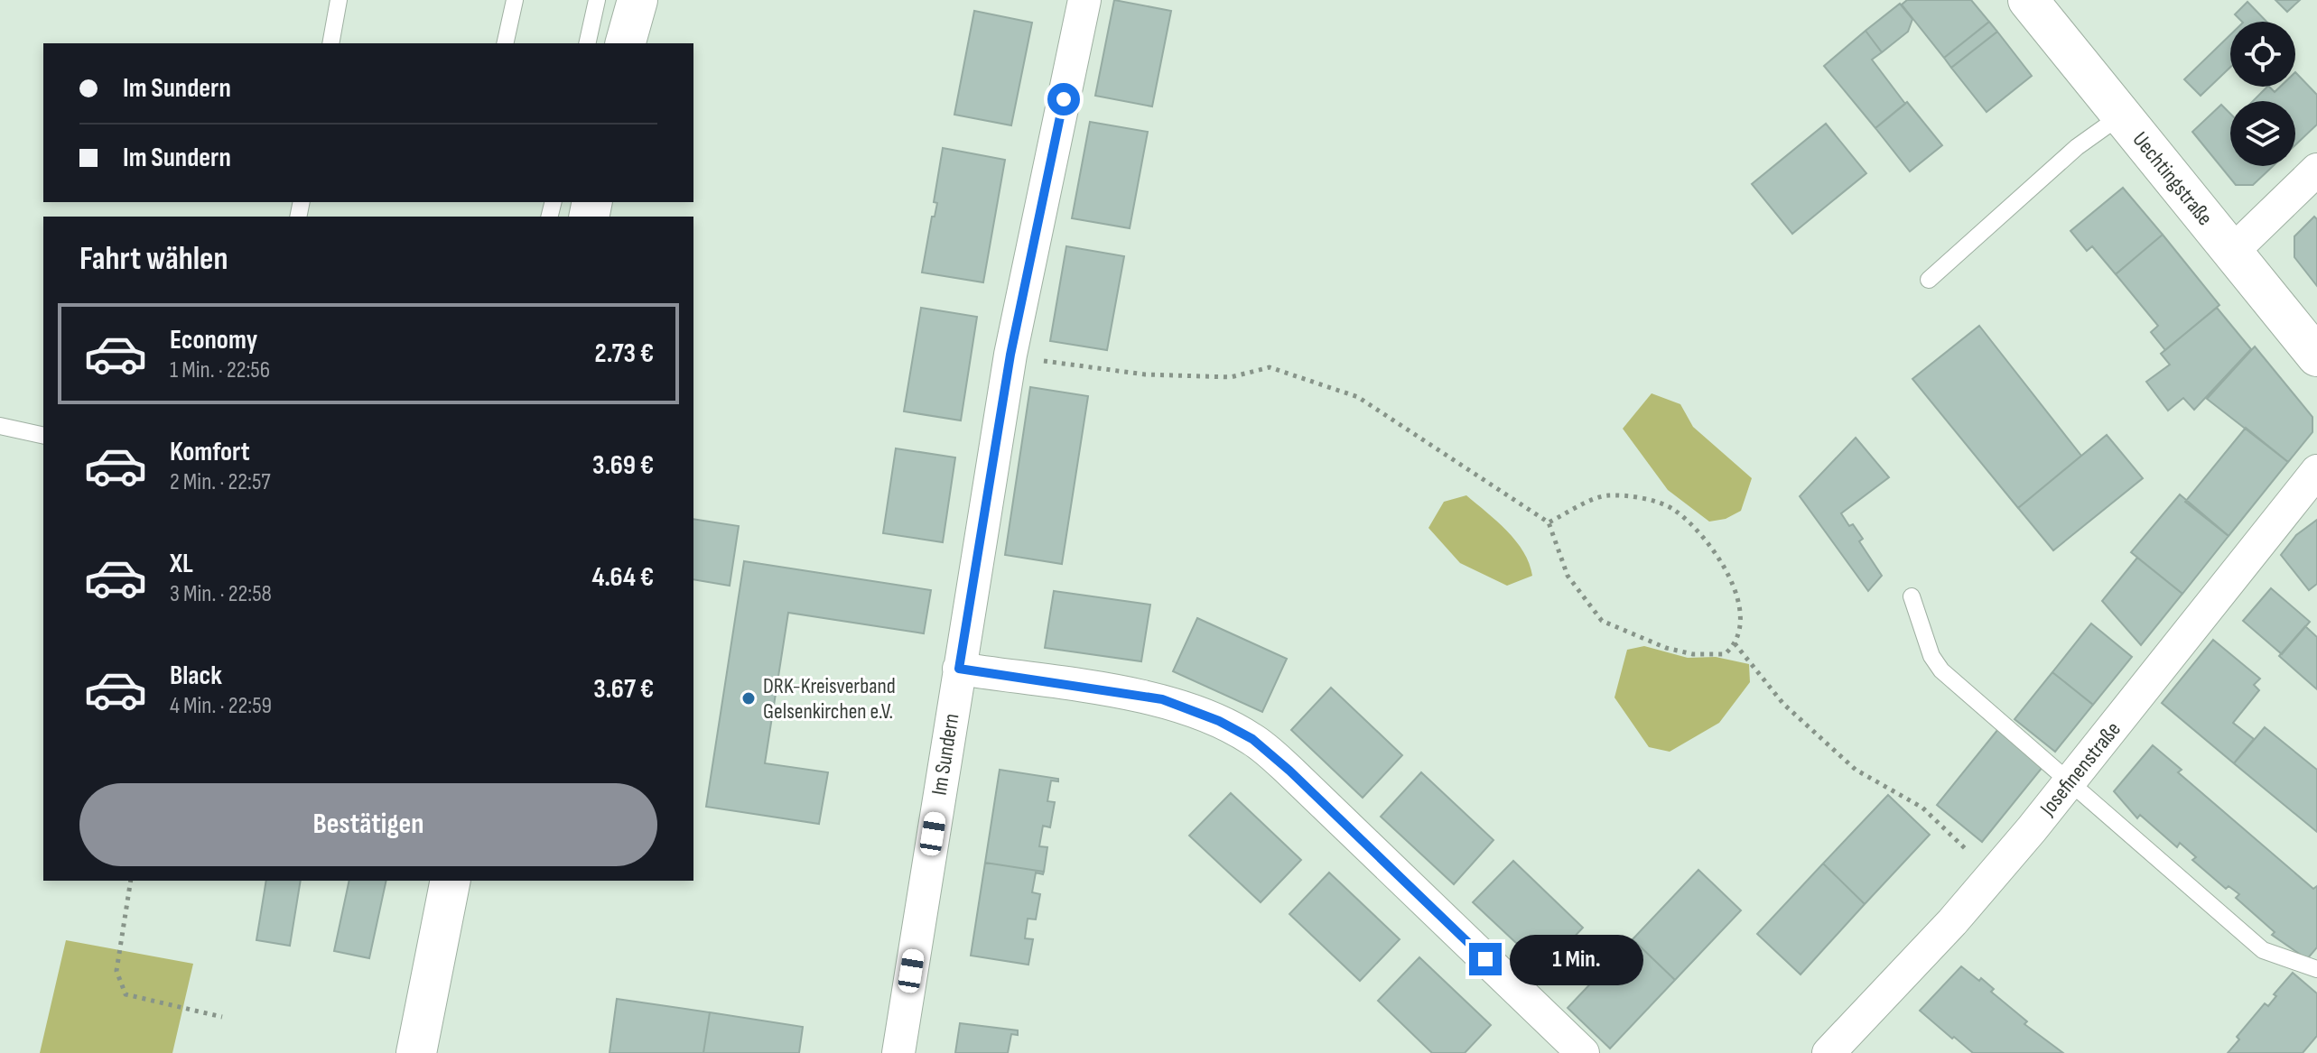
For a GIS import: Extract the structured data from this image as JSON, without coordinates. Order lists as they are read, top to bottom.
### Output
{
  "streets": {
    "street": ["Uechtingstraße", "Im Sundern", "Josefinenstraße"]
  },
  "places": ["DRK-Kreisverband Gelsenkirchen e.V."],
  "page": {
    "banner": ["Im Sundern", "Im Sundern"],
    "heading": "Fahrt wählen",
    "list": [
      {
        "name": "Economy",
        "note": "1 Min. · 22:56",
        "value": "2.73 €"
      },
      {
        "name": "Komfort",
        "note": "2 Min. · 22:57",
        "value": "3.69 €"
      },
      {
        "name": "XL",
        "note": "3 Min. · 22:58",
        "value": "4.64 €"
      },
      {
        "name": "Black",
        "note": "4 Min. · 22:59",
        "value": "3.67 €"
      }
    ],
    "buttons": "Bestätigen",
    "bubble": "1 Min."
  }
}
